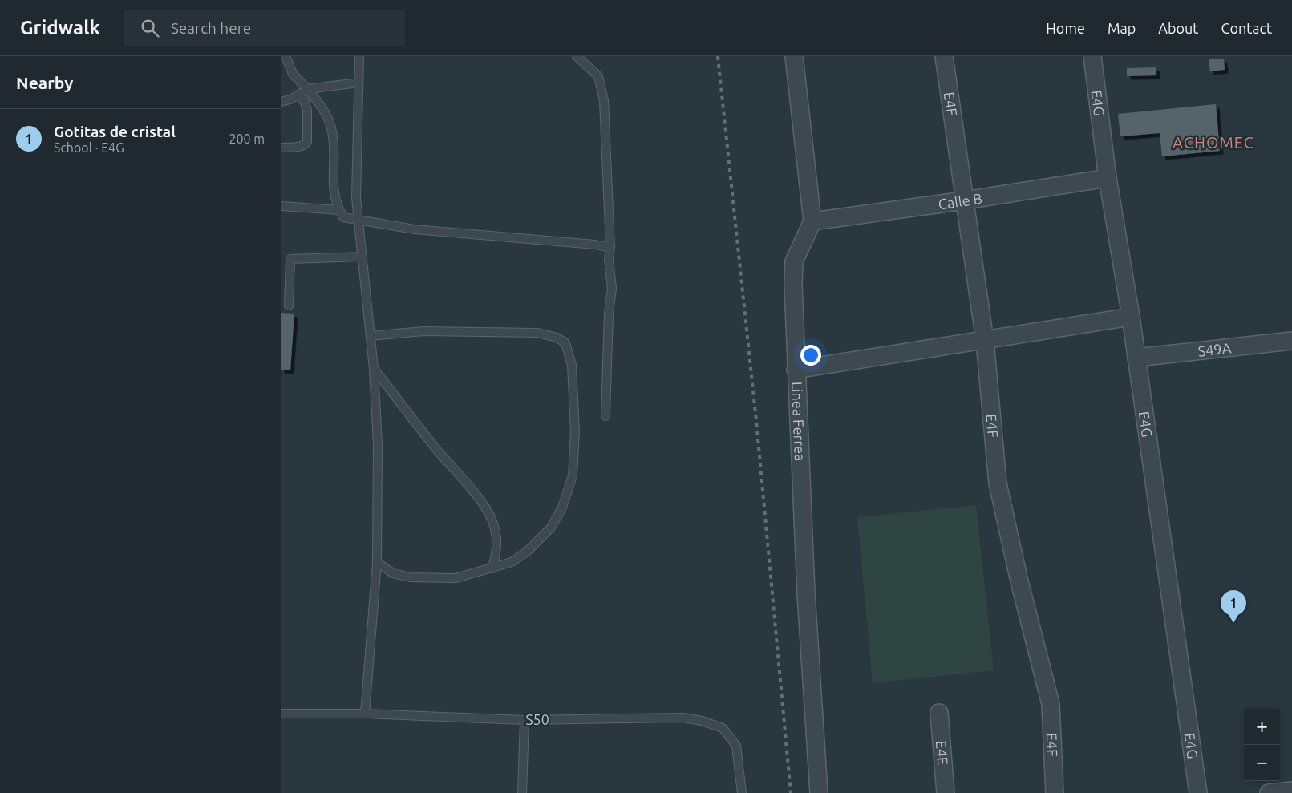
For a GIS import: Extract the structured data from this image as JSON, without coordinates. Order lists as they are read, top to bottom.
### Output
{
  "streets": {
    "street": [
      "E4G",
      "E4F",
      "Calle B",
      "S49A",
      "Linea Ferrea",
      "E4E"
    ],
    "lane": ["S50"]
  },
  "crossings": [
    ["E4G", "Calle B"],
    ["E4G", "S49A"],
    ["E4F", "Calle B"],
    ["Calle B", "Linea Ferrea"]
  ],
  "districts": ["ACHOMEC"],
  "page": {
    "header": "Gridwalk",
    "search": "Search here",
    "nav": [
      "Home",
      "Map",
      "About",
      "Contact"
    ],
    "heading": "Nearby",
    "list": [
      {
        "mark": "1",
        "name": "Gotitas de cristal",
        "note": "School · E4G",
        "value": "200 m"
      }
    ],
    "pins": "1",
    "map_buttons": ["+", "−"]
  }
}
